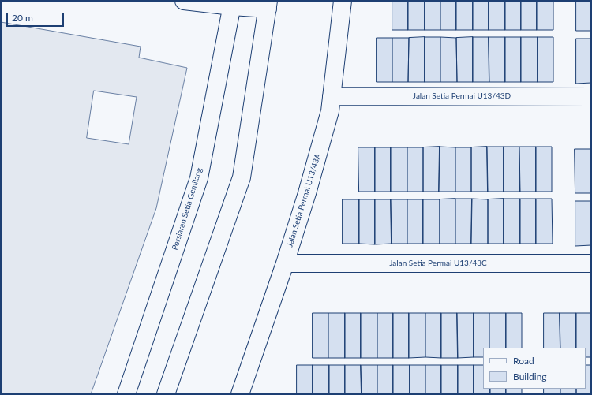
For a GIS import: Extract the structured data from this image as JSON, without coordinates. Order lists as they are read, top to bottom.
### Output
{
  "streets": {
    "street": [
      "Jalan Setia Permai U13/43D",
      "Jalan Setia Permai U13/43A",
      "Persiaran Setia Gemilang",
      "Jalan Setia Permai U13/43C"
    ]
  },
  "crossings": [
    ["Jalan Setia Permai U13/43D", "Jalan Setia Permai U13/43A"],
    ["Jalan Setia Permai U13/43A", "Jalan Setia Permai U13/43C"]
  ],
  "legend": ["Road", "Building"],
  "scale_bar": "20 m"
}
